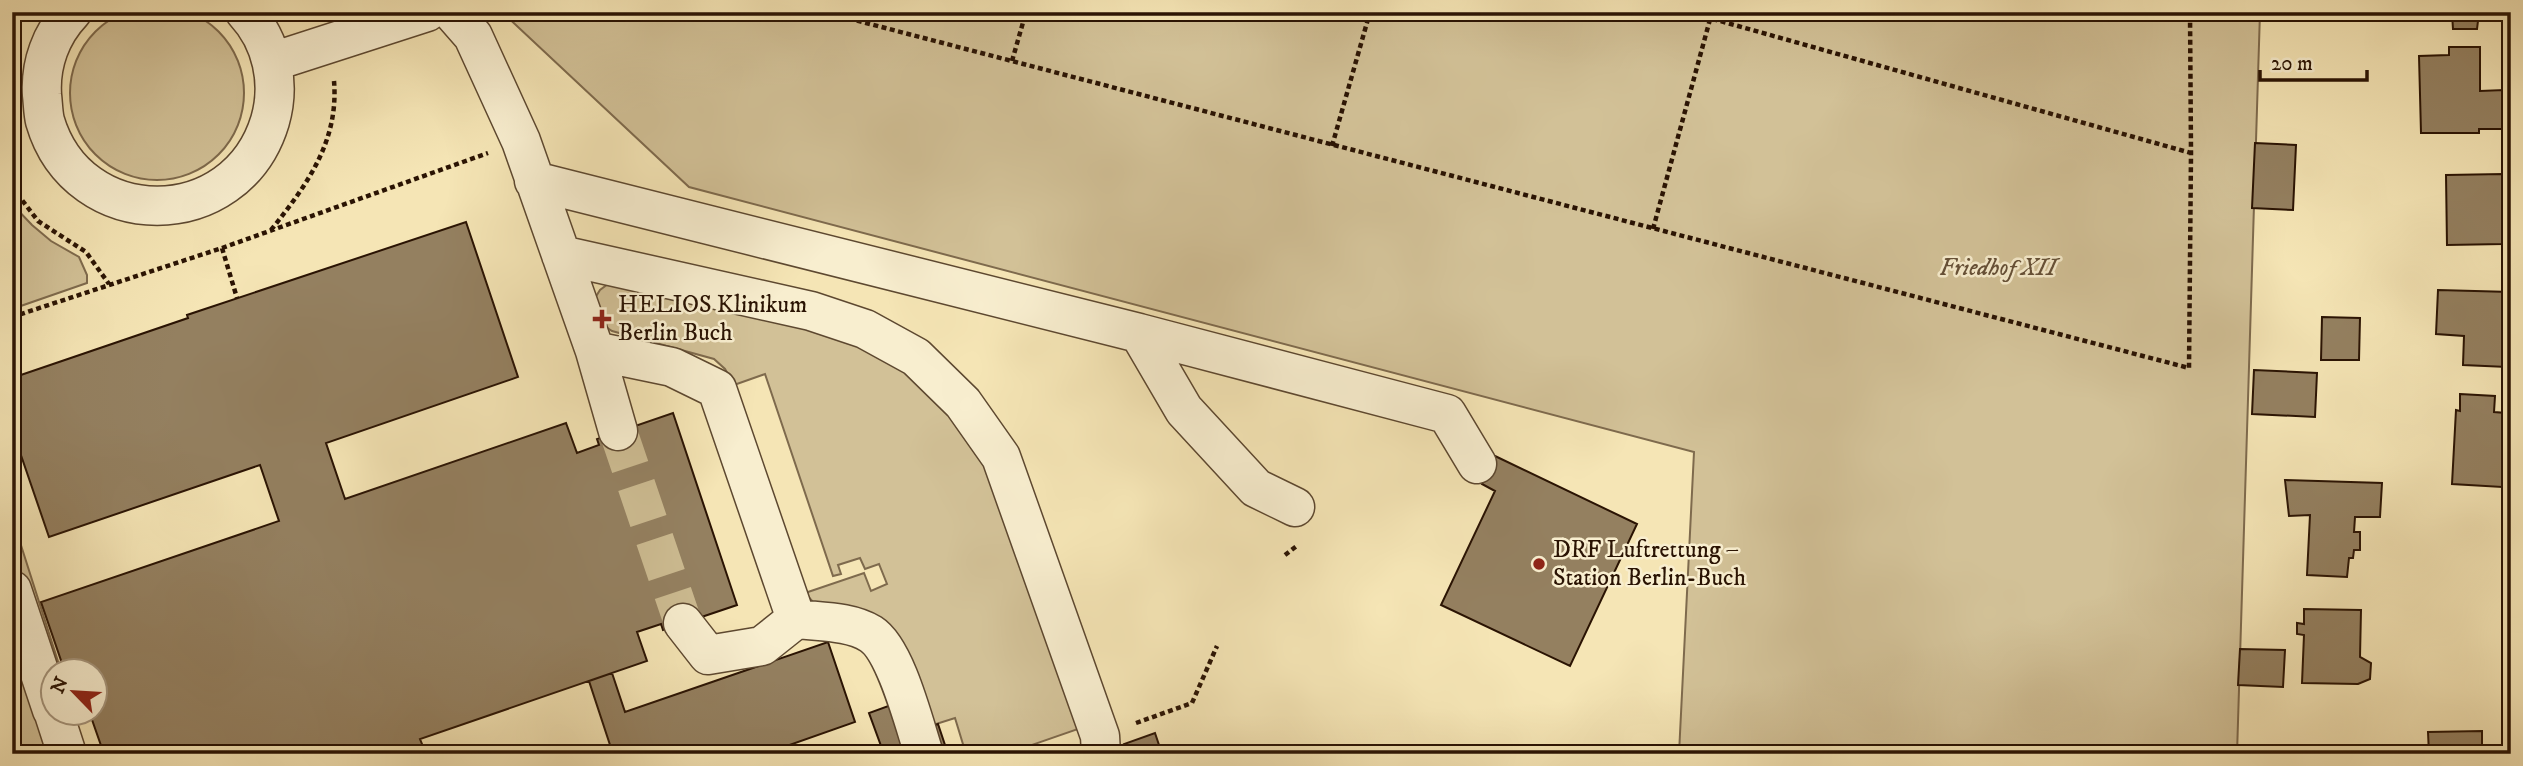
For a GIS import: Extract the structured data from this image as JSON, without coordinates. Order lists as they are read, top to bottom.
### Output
{
  "parks": ["Friedhof XII"],
  "places": {
    "health": ["HELIOS Klinikum Berlin Buch"],
    "other": ["DRF Luftrettung – Station Berlin-Buch"]
  },
  "scale_bar": "20 m",
  "north": "top left"
}
